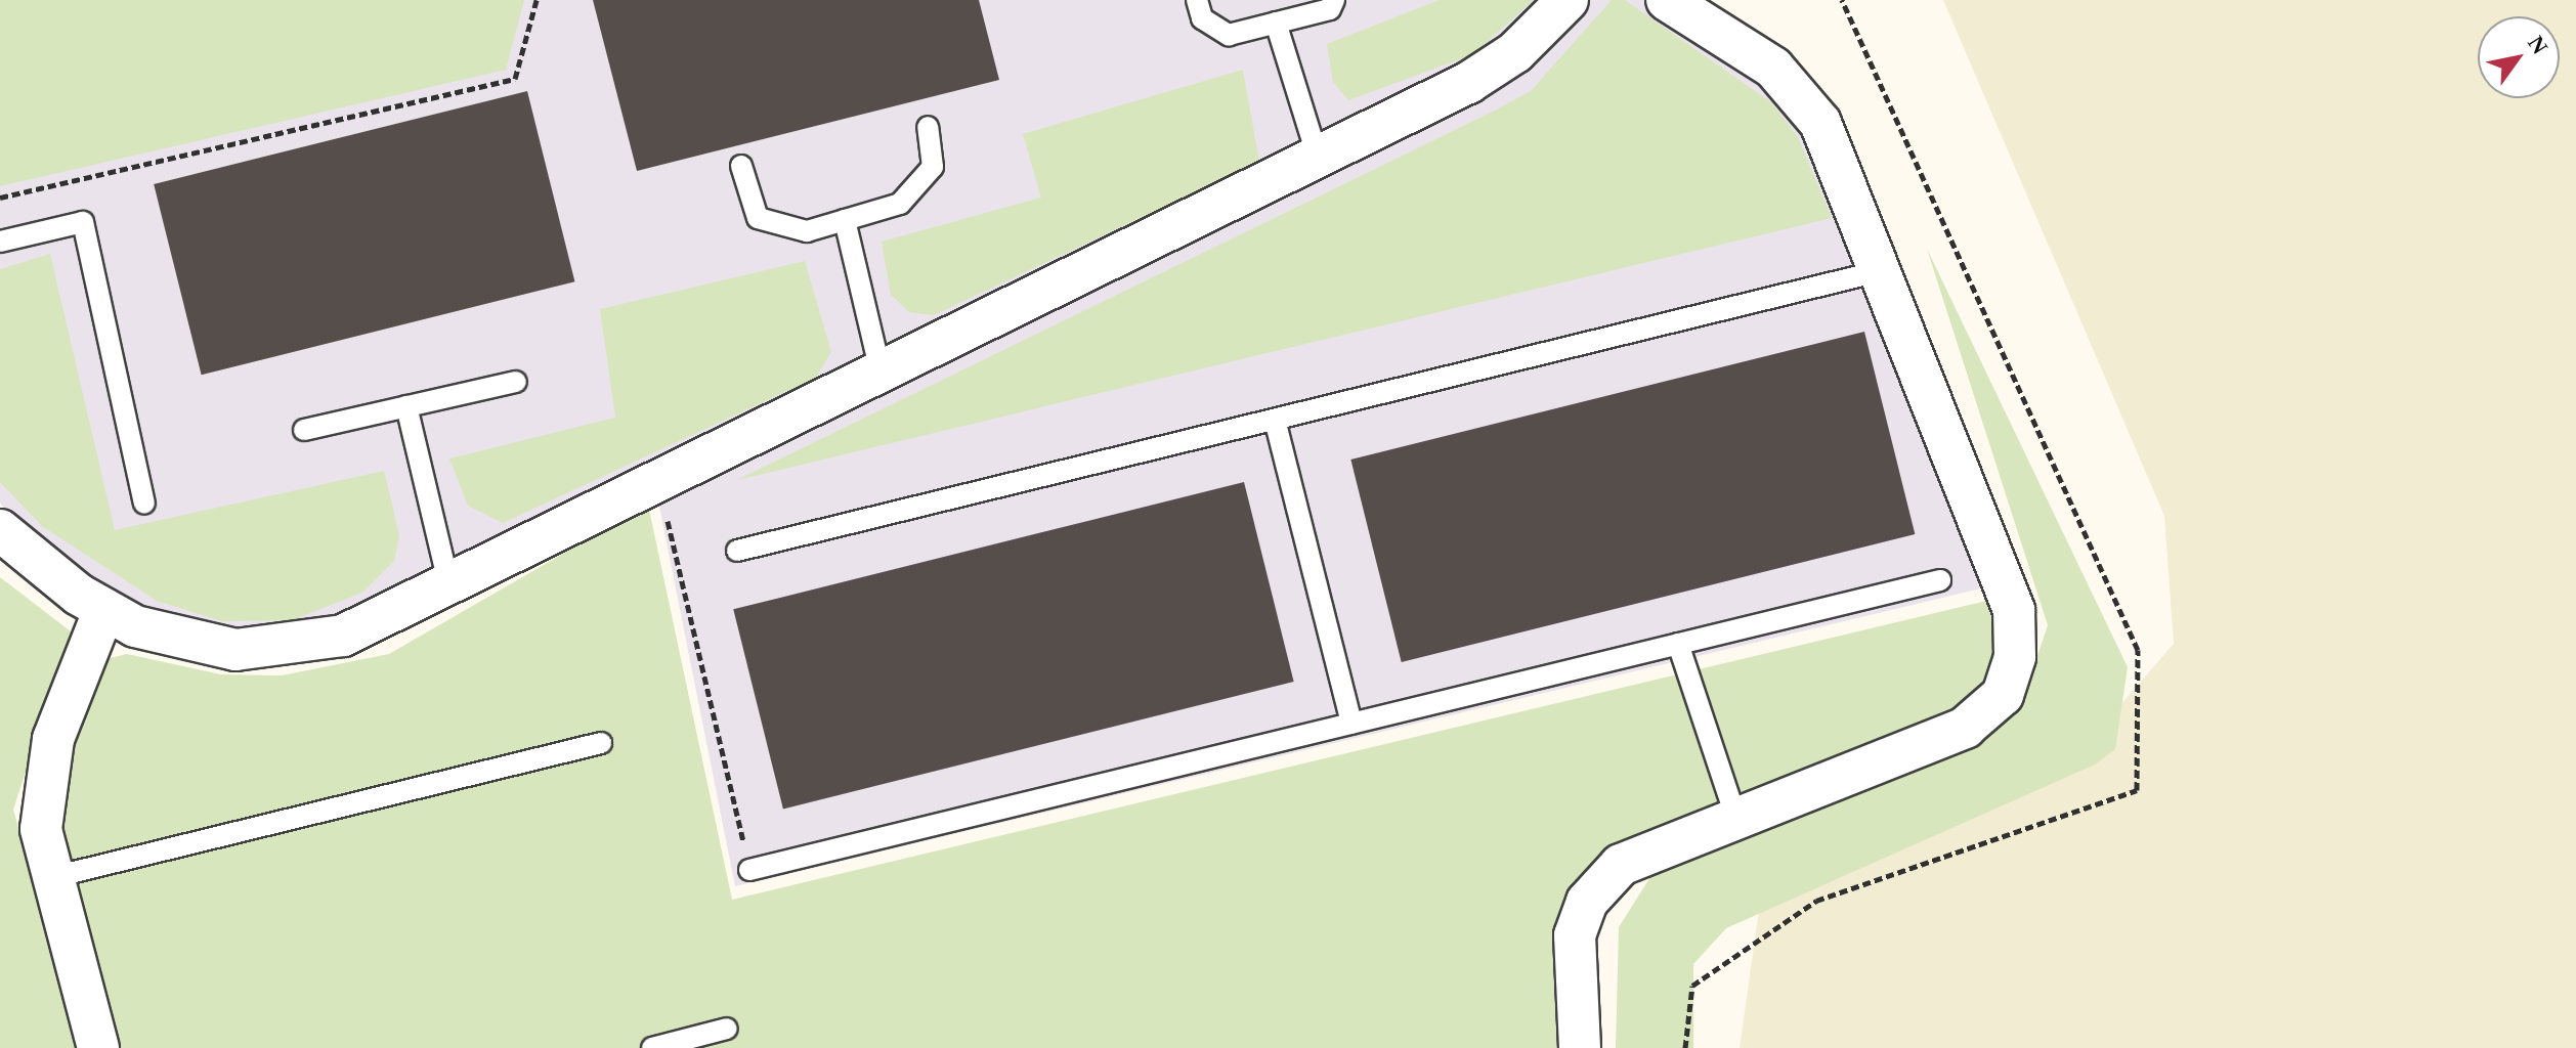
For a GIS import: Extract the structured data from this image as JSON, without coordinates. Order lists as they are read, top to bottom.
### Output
{
  "north": "top right"
}
